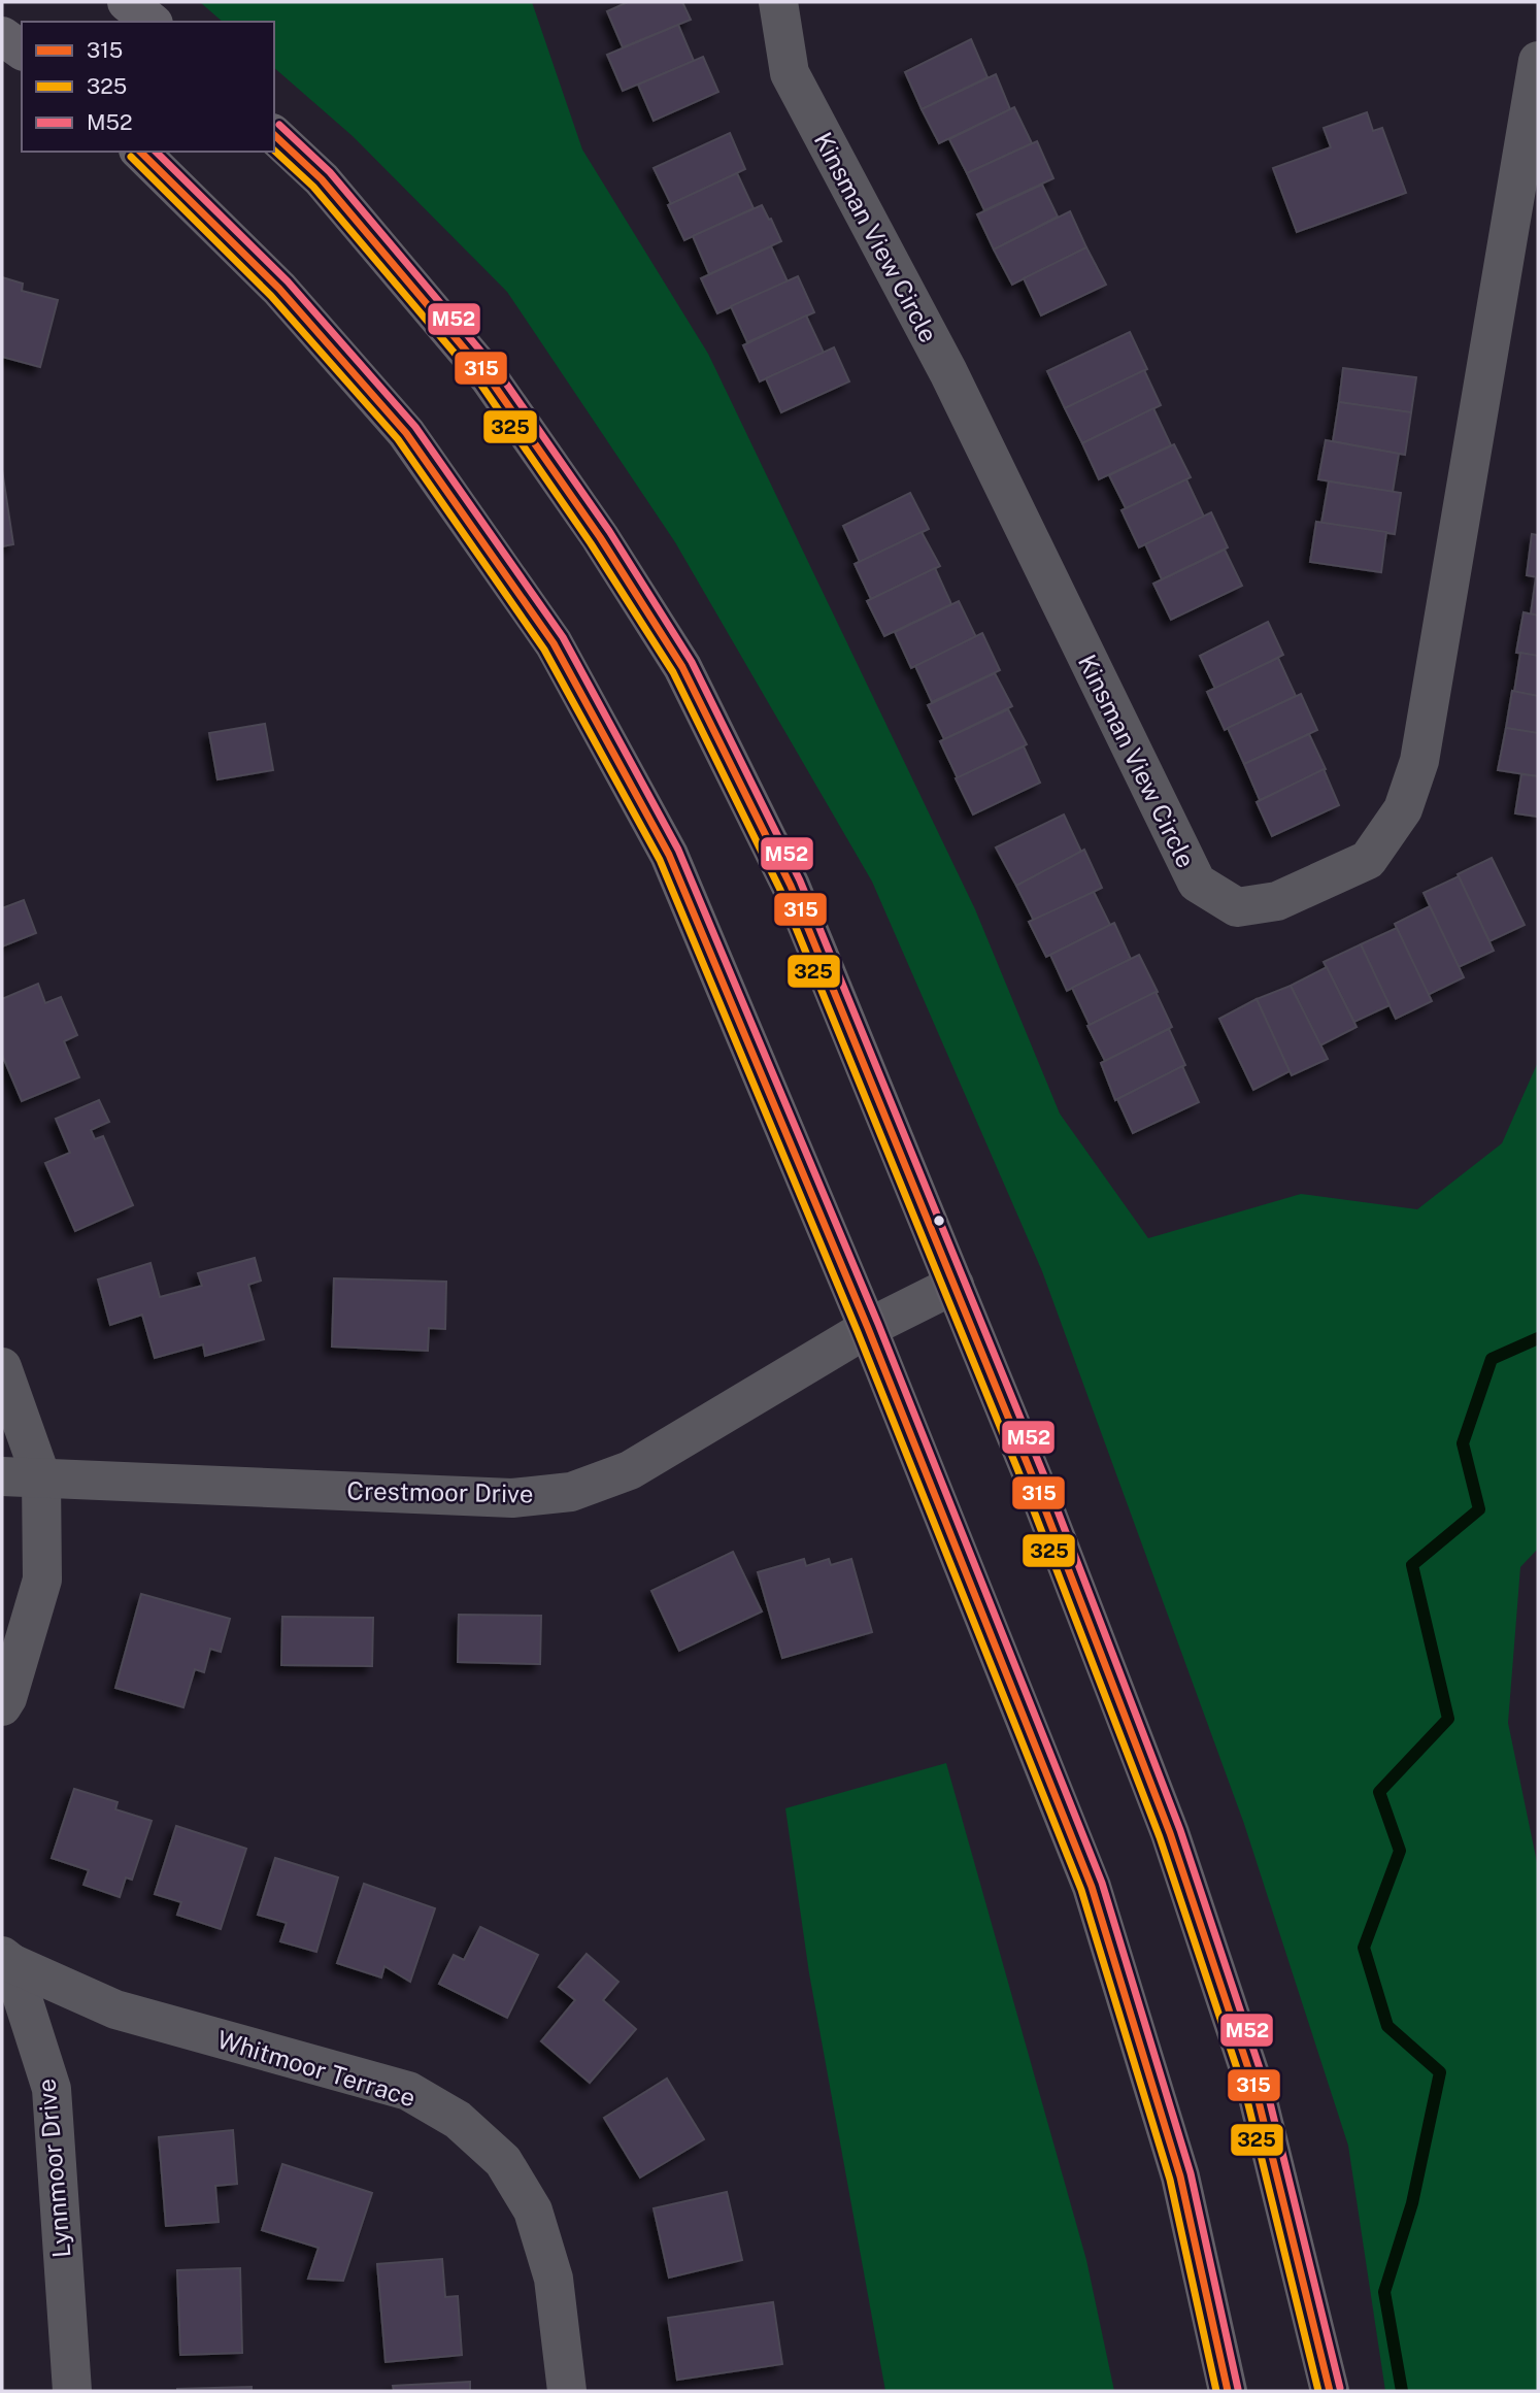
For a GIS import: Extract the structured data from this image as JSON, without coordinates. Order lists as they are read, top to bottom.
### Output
{
  "streets": {
    "street": [
      "Kinsman View Circle",
      "Crestmoor Drive",
      "Whitmoor Terrace",
      "Lynnmoor Drive"
    ]
  },
  "crossings": [
    ["Whitmoor Terrace", "Lynnmoor Drive"]
  ],
  "lines": ["transit line M52", "transit line 315", "transit line 325"],
  "legend": ["315", "325", "M52"]
}
